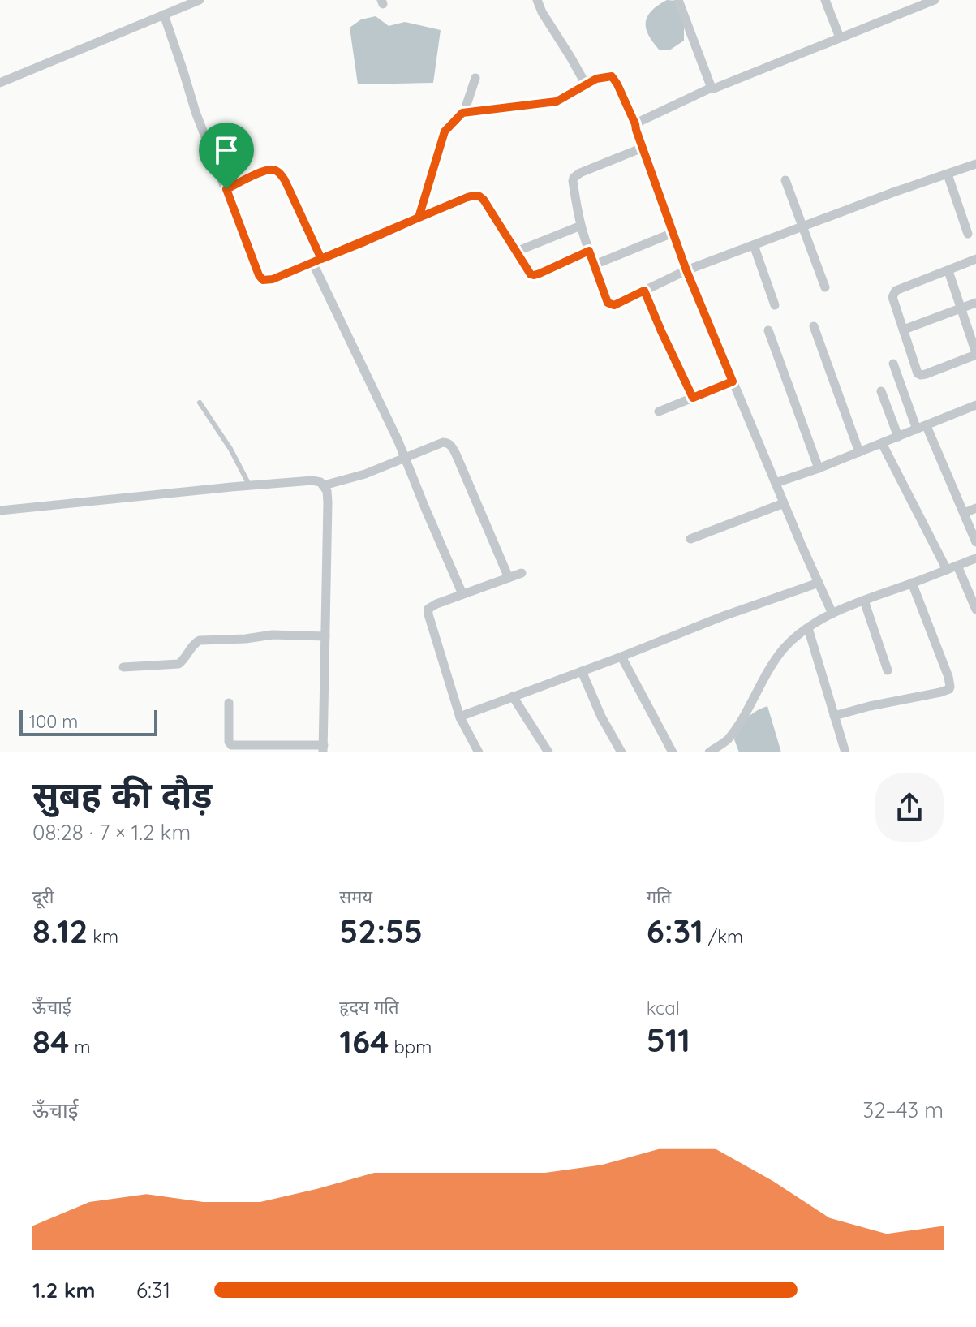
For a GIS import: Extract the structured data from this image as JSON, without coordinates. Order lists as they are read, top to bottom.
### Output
{
  "scale_bar": "100 m",
  "page": {
    "scale": "100 m",
    "heading": ["सुबह की दौड़", "08:28 · 7 × 1.2 km"],
    "stats": [
      ["दूरी", "8.12 km"],
      ["समय", "52:55"],
      ["गति", "6:31 /km"],
      ["ऊँचाई", "84 m"],
      ["हृदय गति", "164 bpm"],
      ["kcal", "511"]
    ],
    "chart": ["ऊँचाई", "32–43 m"],
    "list": [
      {
        "name": "1.2 km",
        "note": "6:31"
      }
    ]
  }
}
